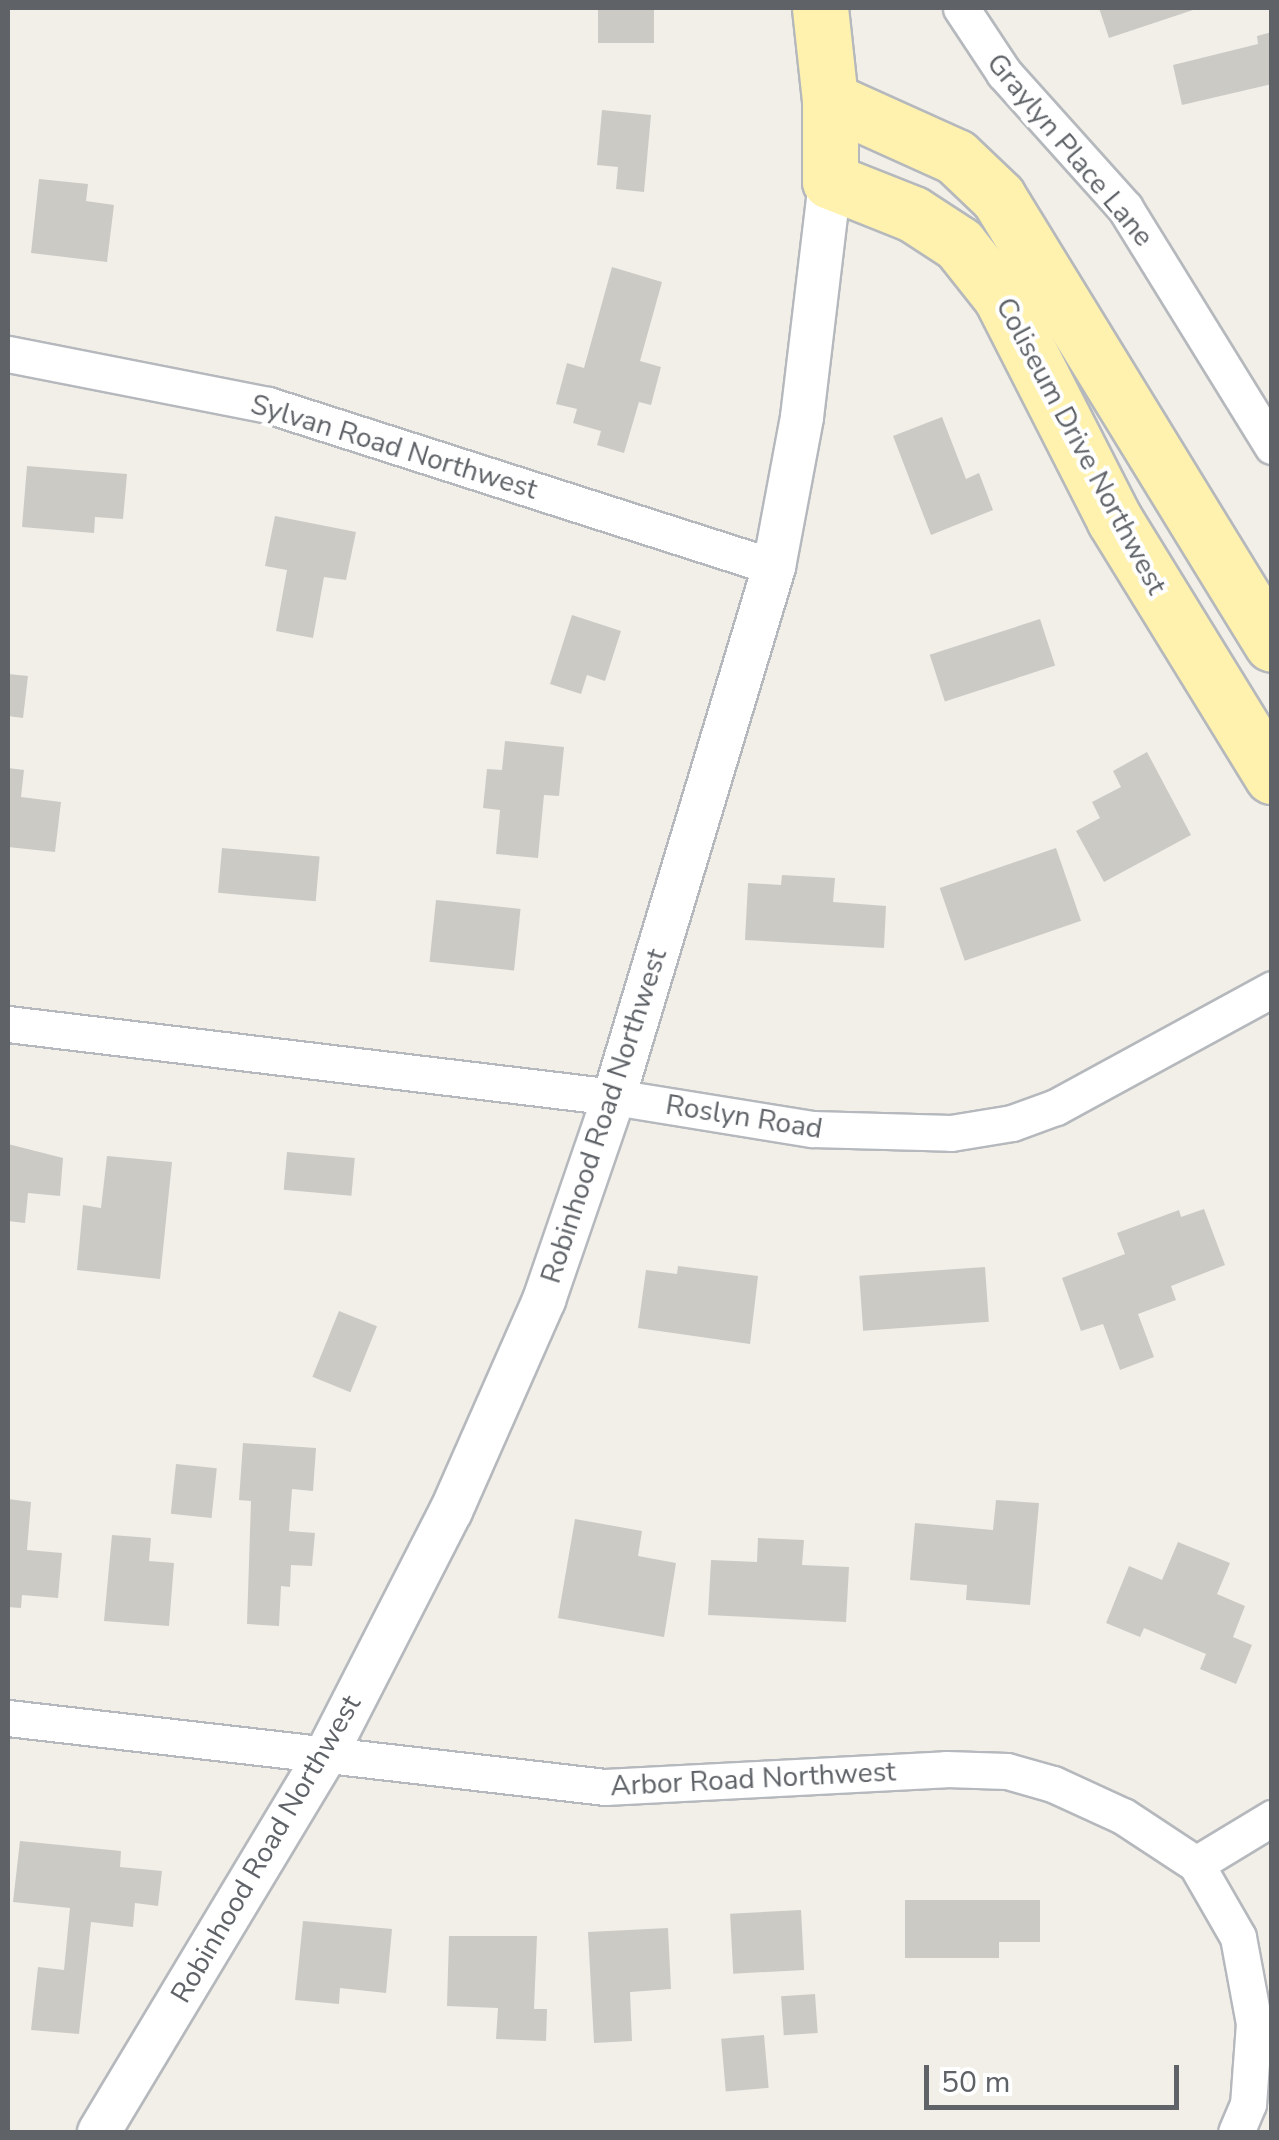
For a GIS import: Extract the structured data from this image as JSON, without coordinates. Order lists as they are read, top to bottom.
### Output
{
  "streets": {
    "main road": ["Coliseum Drive Northwest", "Robinhood Road Northwest"],
    "street": [
      "Graylyn Place Lane",
      "Sylvan Road Northwest",
      "Roslyn Road",
      "Arbor Road Northwest"
    ]
  },
  "crossings": [
    ["Coliseum Drive Northwest", "Robinhood Road Northwest"],
    ["Sylvan Road Northwest", "Robinhood Road Northwest"],
    ["Robinhood Road Northwest", "Roslyn Road"],
    ["Robinhood Road Northwest", "Arbor Road Northwest"]
  ],
  "scale_bar": "50 m"
}
